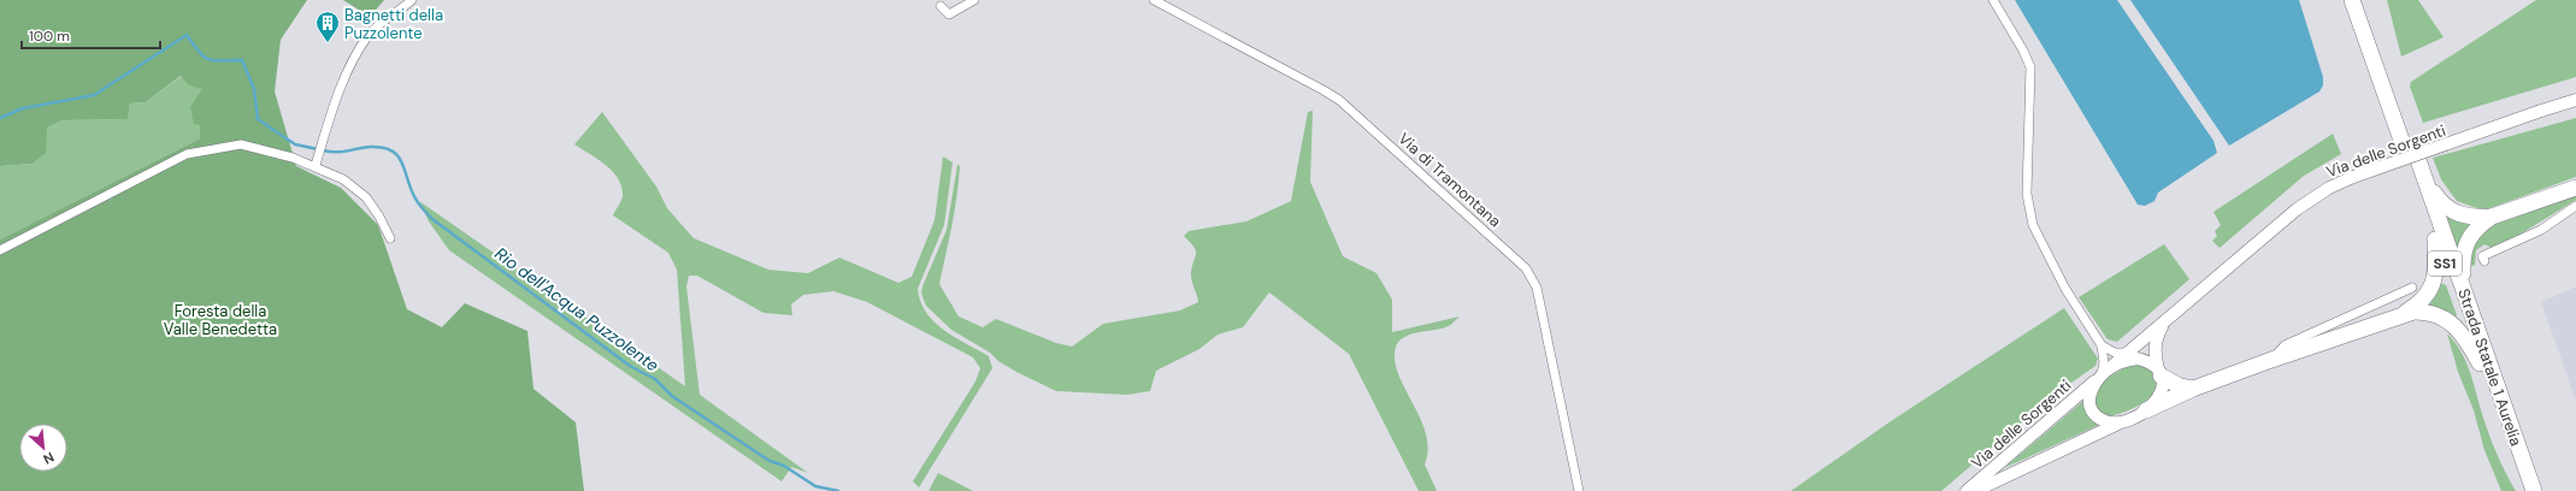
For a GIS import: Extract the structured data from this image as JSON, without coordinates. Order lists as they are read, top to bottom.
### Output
{
  "streets": {
    "highway": ["SS1", "Strada Statale 1 Aurelia"],
    "main road": ["Via delle Sorgenti"],
    "street": ["Via di Tramontana"]
  },
  "water": ["Rio dell'Acqua Puzzolente"],
  "parks": ["Foresta della Valle Benedetta"],
  "places": {
    "building": ["Bagnetti della Puzzolente"]
  },
  "scale_bar": "100 m",
  "north": "bottom right"
}
